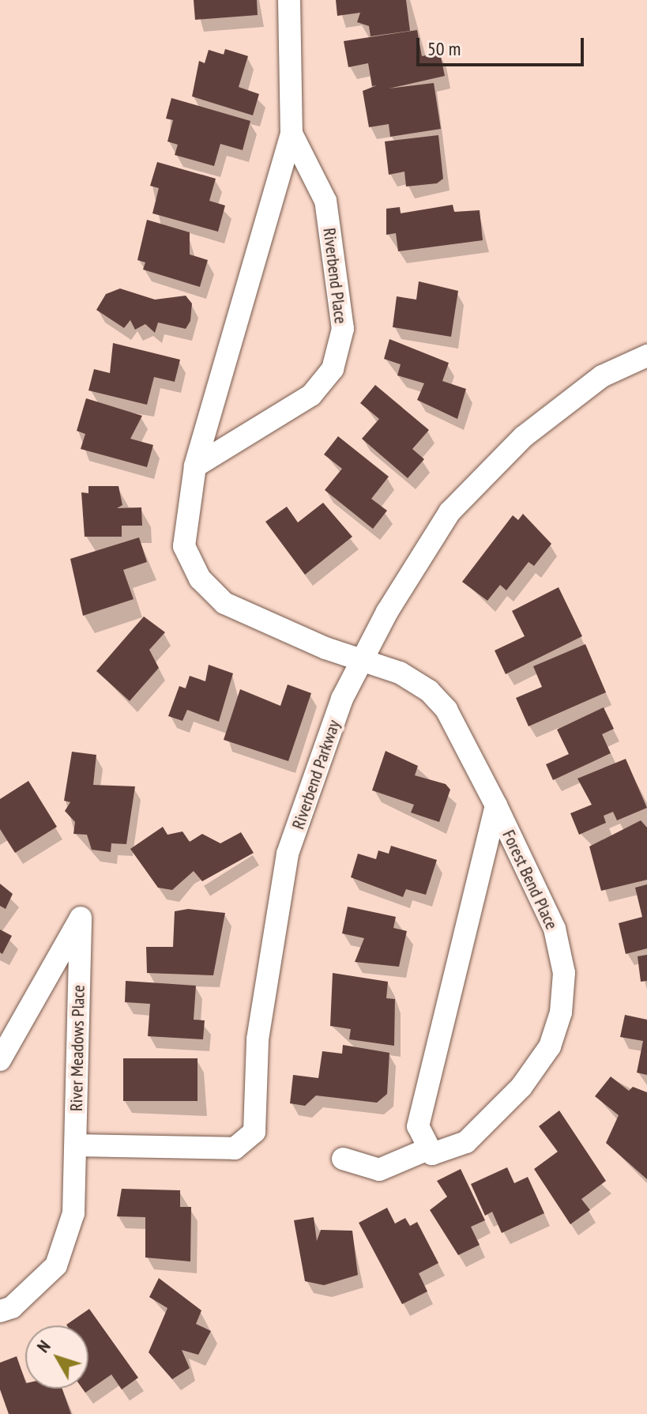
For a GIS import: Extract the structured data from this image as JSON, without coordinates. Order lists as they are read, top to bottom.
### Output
{
  "streets": {
    "street": [
      "Riverbend Place",
      "Riverbend Parkway",
      "Forest Bend Place",
      "River Meadows Place"
    ]
  },
  "crossings": [
    ["Riverbend Place", "Riverbend Parkway"],
    ["Riverbend Place", "Forest Bend Place"],
    ["Riverbend Parkway", "Forest Bend Place"],
    ["Riverbend Parkway", "River Meadows Place"]
  ],
  "scale_bar": "50 m",
  "north": "top left"
}
